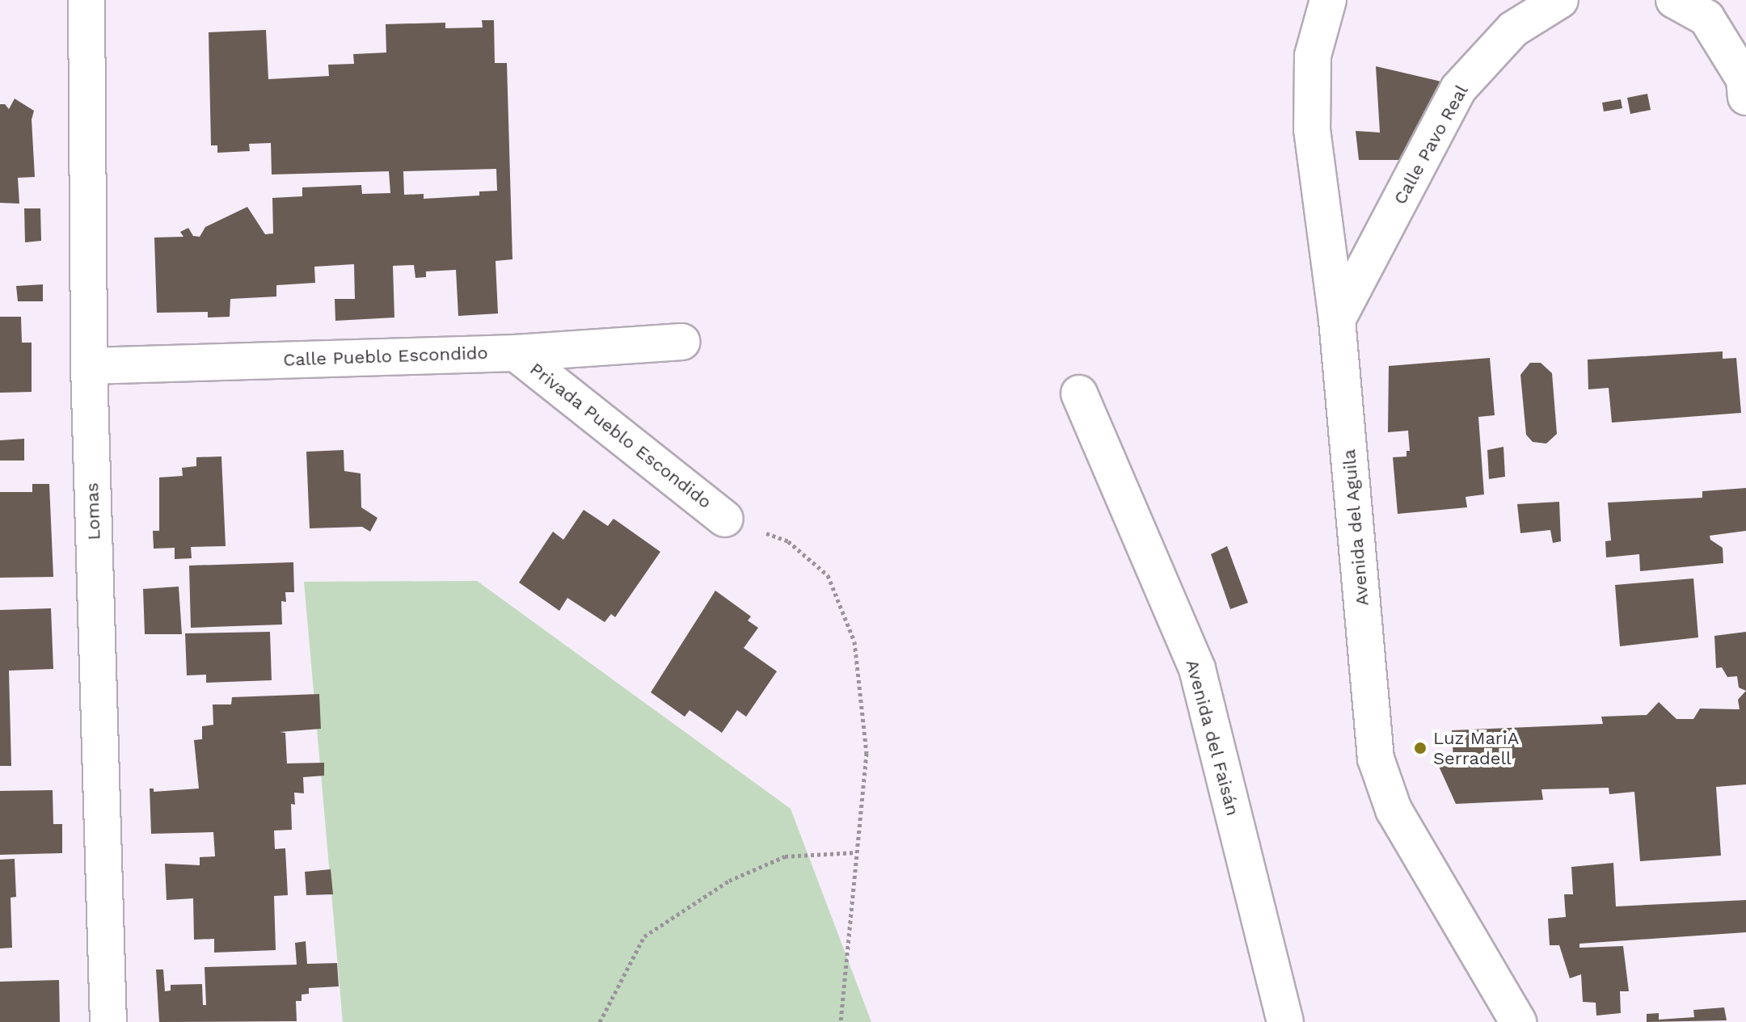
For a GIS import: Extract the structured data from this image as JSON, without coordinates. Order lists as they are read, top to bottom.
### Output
{
  "streets": {
    "street": [
      "Calle Pavo Real",
      "Calle Pueblo Escondido",
      "Privada Pueblo Escondido",
      "Lomas",
      "Avenida del Aguila",
      "Avenida del Faisán"
    ]
  },
  "crossings": [
    ["Calle Pavo Real", "Avenida del Aguila"],
    ["Calle Pueblo Escondido", "Privada Pueblo Escondido"],
    ["Calle Pueblo Escondido", "Lomas"]
  ],
  "places": ["Luz MariA Serradell"]
}
